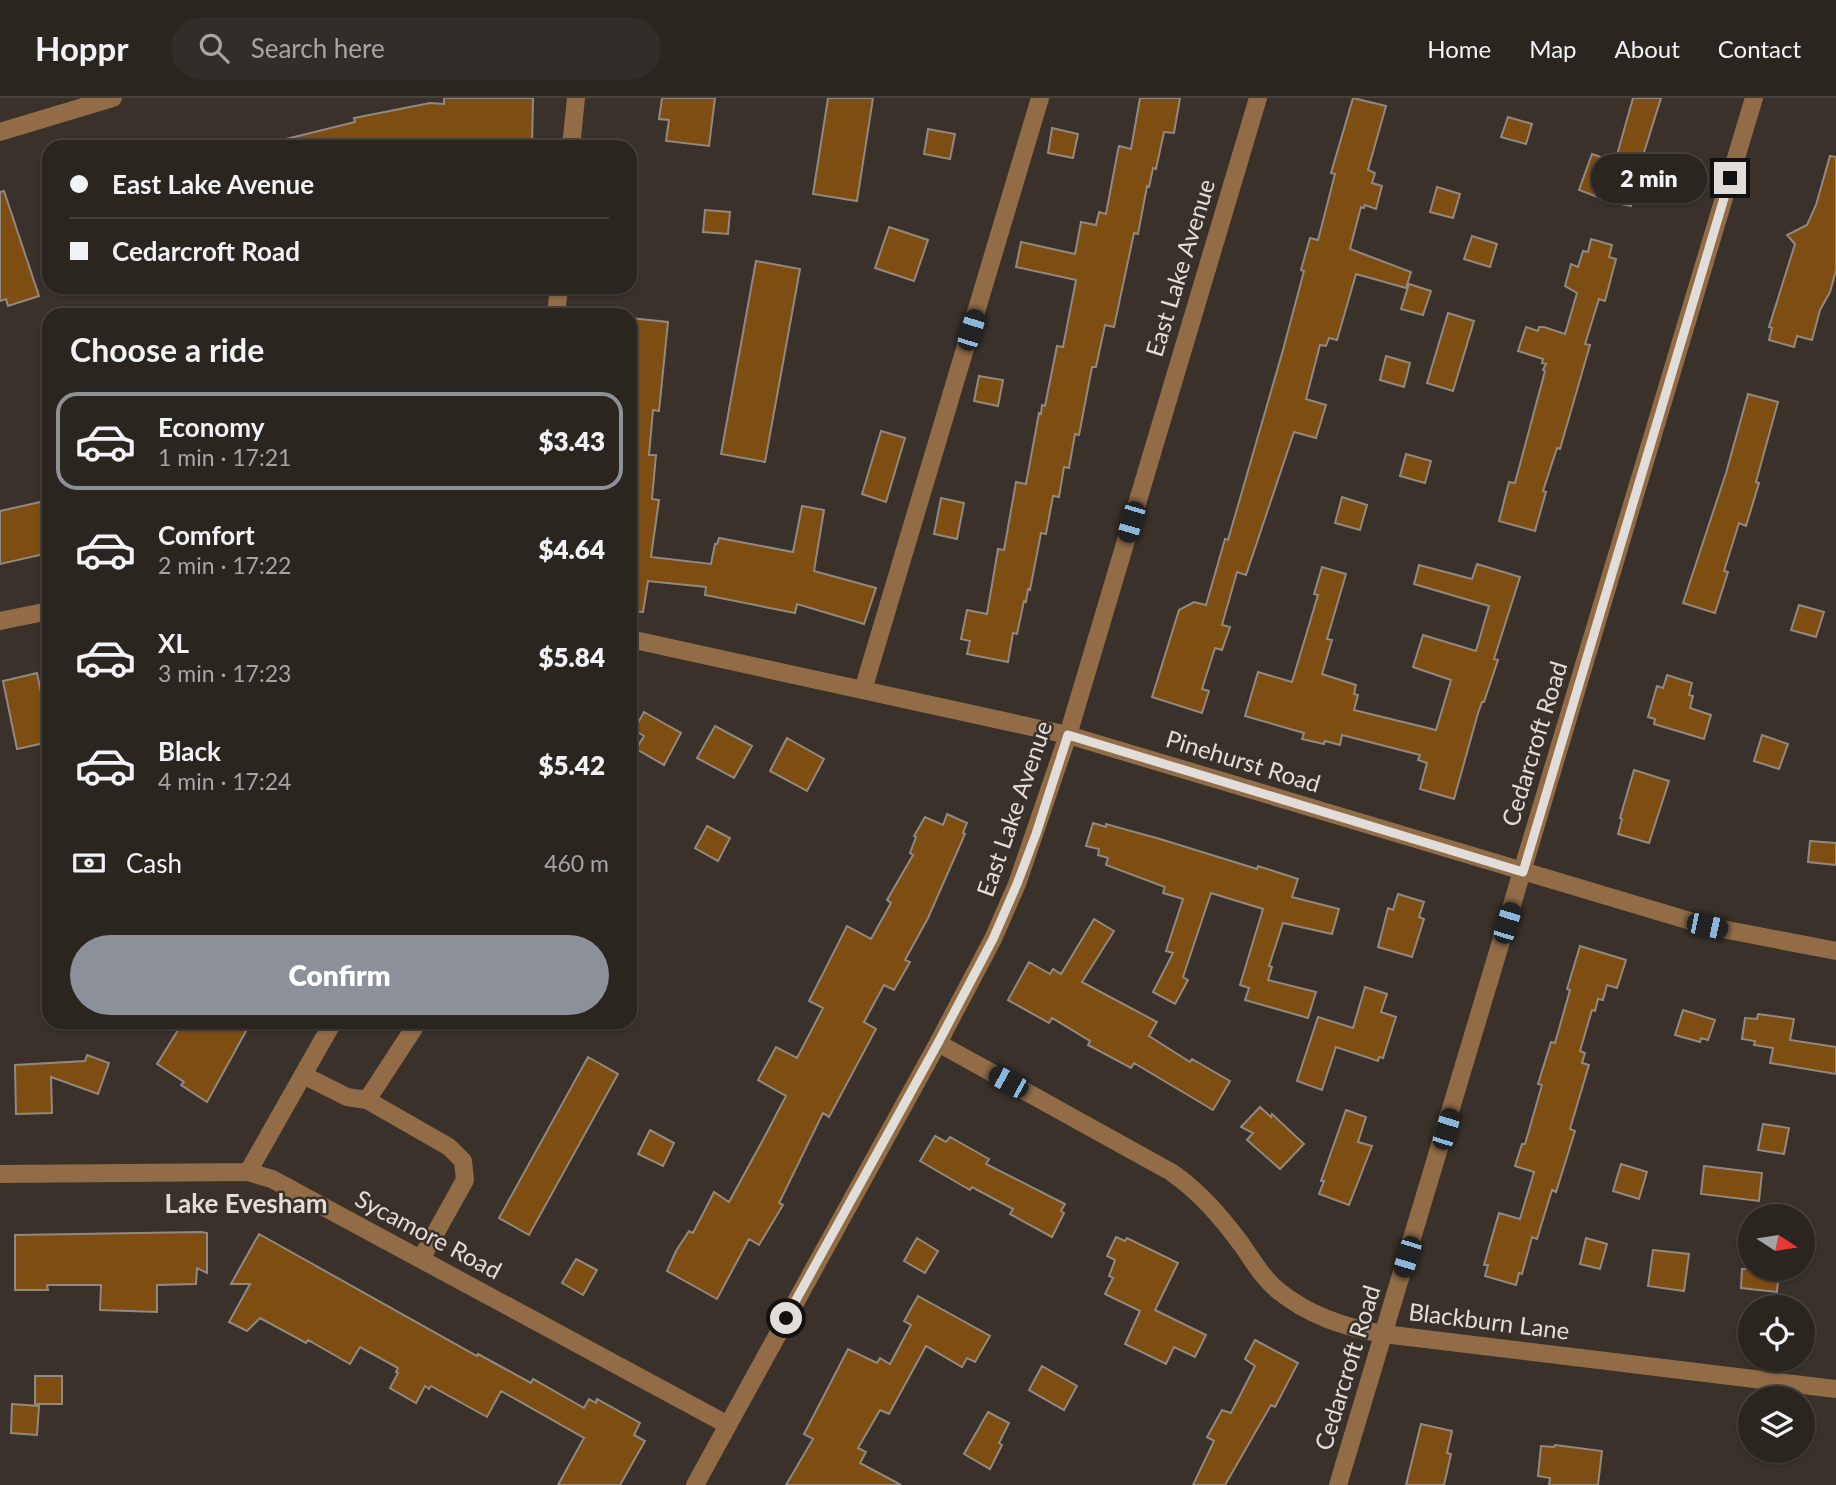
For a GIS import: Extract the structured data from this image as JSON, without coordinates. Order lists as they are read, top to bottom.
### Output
{
  "streets": {
    "street": [
      "East Lake Avenue",
      "Cedarcroft Road",
      "Pinehurst Road",
      "Sycamore Road",
      "Blackburn Lane"
    ]
  },
  "crossings": [
    ["East Lake Avenue", "Pinehurst Road"],
    ["East Lake Avenue", "Sycamore Road"],
    ["East Lake Avenue", "Blackburn Lane"],
    ["Cedarcroft Road", "Pinehurst Road"],
    ["Cedarcroft Road", "Blackburn Lane"]
  ],
  "districts": ["Lake Evesham"],
  "north": "right",
  "page": {
    "header": "Hoppr",
    "search": "Search here",
    "nav": [
      "Home",
      "Map",
      "About",
      "Contact"
    ],
    "banner": ["East Lake Avenue", "Cedarcroft Road"],
    "bubble": "2 min",
    "heading": "Choose a ride",
    "list": [
      {
        "name": "Economy",
        "note": "1 min · 17:21",
        "value": "$3.43"
      },
      {
        "name": "Comfort",
        "note": "2 min · 17:22",
        "value": "$4.64"
      },
      {
        "name": "XL",
        "note": "3 min · 17:23",
        "value": "$5.84"
      },
      {
        "name": "Black",
        "note": "4 min · 17:24",
        "value": "$5.42"
      }
    ],
    "pay": ["Cash", "460 m"],
    "buttons": "Confirm"
  }
}
